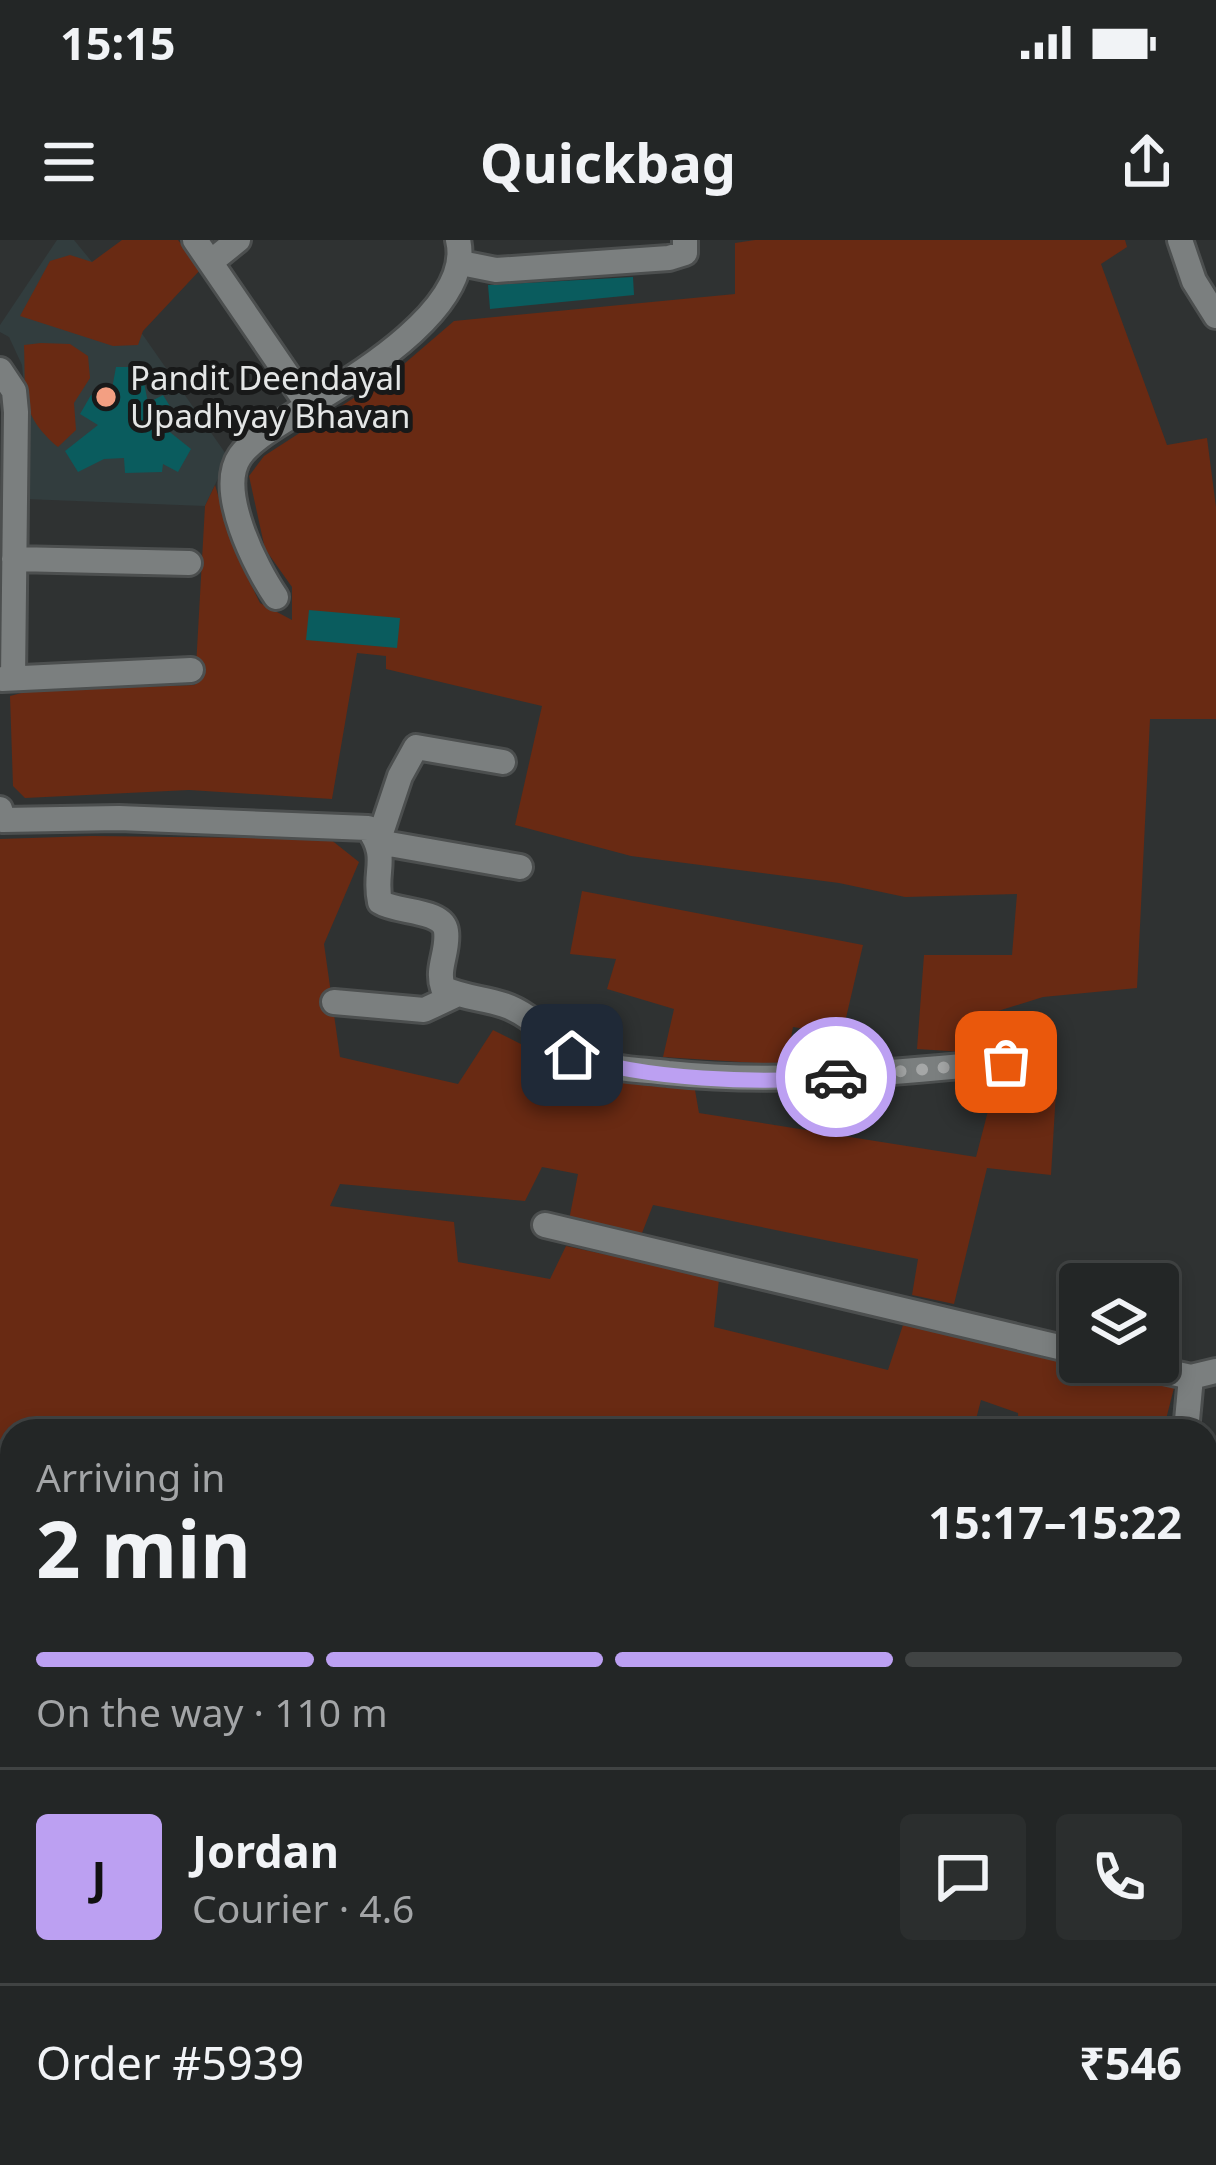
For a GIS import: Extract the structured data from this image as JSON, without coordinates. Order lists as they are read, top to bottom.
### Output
{
  "places": ["Pandit Deendayal Upadhyay Bhavan"],
  "page": {
    "status": "15:15",
    "header": "Quickbag",
    "heading": ["2 min", "Arriving in", "15:17–15:22"],
    "panel": [
      "Jordan",
      "Courier · 4.6",
      "Order #5939",
      "₹546"
    ],
    "bar": "On the way · 110 m",
    "round": "J"
  }
}
